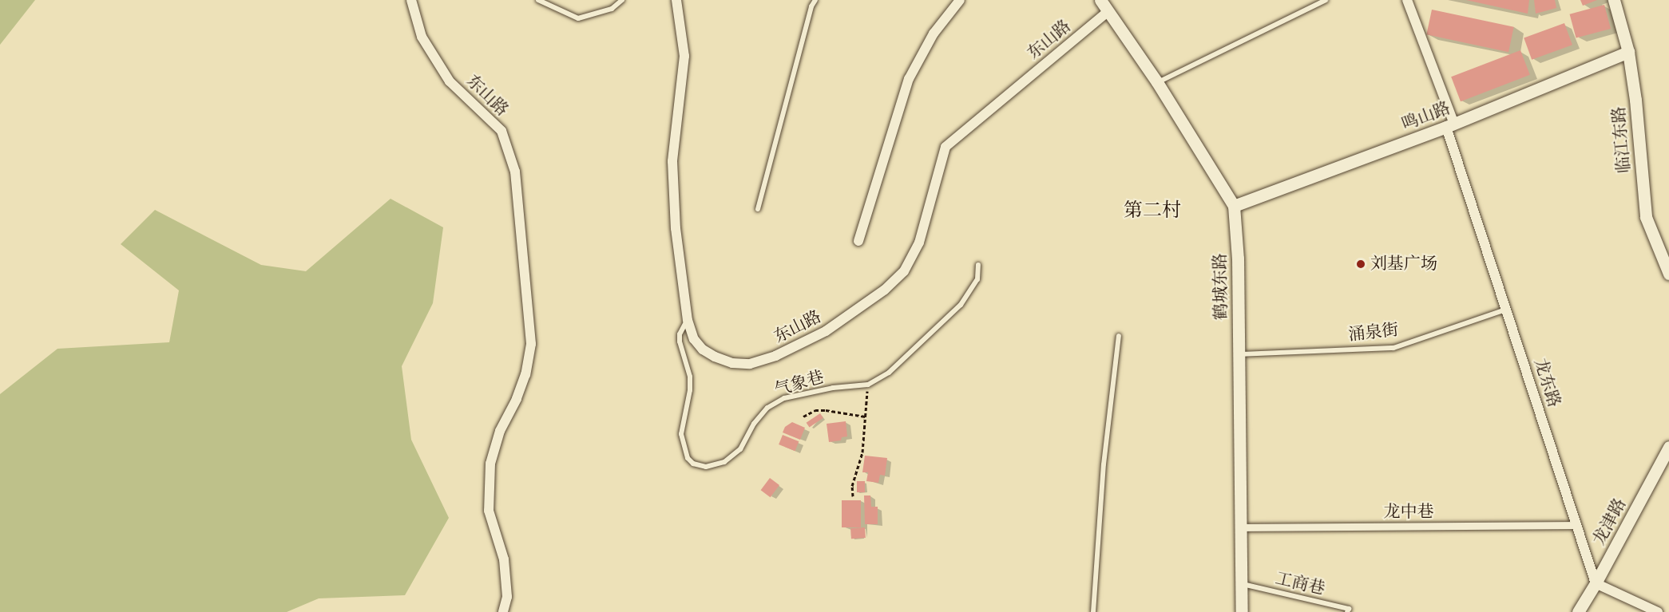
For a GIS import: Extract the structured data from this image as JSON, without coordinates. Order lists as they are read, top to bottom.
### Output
{
  "streets": {
    "street": [
      "东山路",
      "鸣山路",
      "临江东路",
      "鹤城东路",
      "龙东路",
      "龙中巷",
      "龙津路"
    ],
    "lane": ["涌泉街", "气象巷", "工商巷"]
  },
  "crossings": [
    ["东山路", "鹤城东路"],
    ["东山路", "气象巷"],
    ["鸣山路", "临江东路"],
    ["鸣山路", "鹤城东路"],
    ["鸣山路", "龙东路"],
    ["鹤城东路", "涌泉街"],
    ["鹤城东路", "龙中巷"],
    ["鹤城东路", "工商巷"],
    ["涌泉街", "龙东路"],
    ["龙东路", "龙中巷"],
    ["龙东路", "龙津路"]
  ],
  "districts": ["第二村"],
  "places": ["刘基广场"]
}
